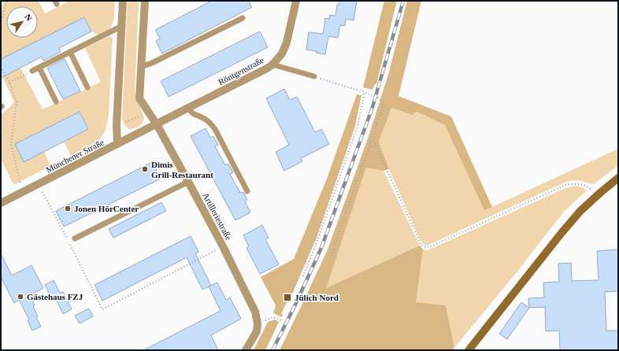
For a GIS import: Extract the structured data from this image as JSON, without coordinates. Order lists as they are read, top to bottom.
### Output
{
  "streets": {
    "street": ["Röntgenstraße", "Münchener Straße", "Artilleriestraße"]
  },
  "crossings": [
    ["Röntgenstraße", "Münchener Straße"],
    ["Röntgenstraße", "Artilleriestraße"],
    ["Münchener Straße", "Artilleriestraße"]
  ],
  "places": {
    "other": ["Dimis Grill-Restaurant", "Jonen HörCenter", "Gästehaus FZJ"],
    "transit": ["Jülich Nord"]
  },
  "north": "top right"
}
